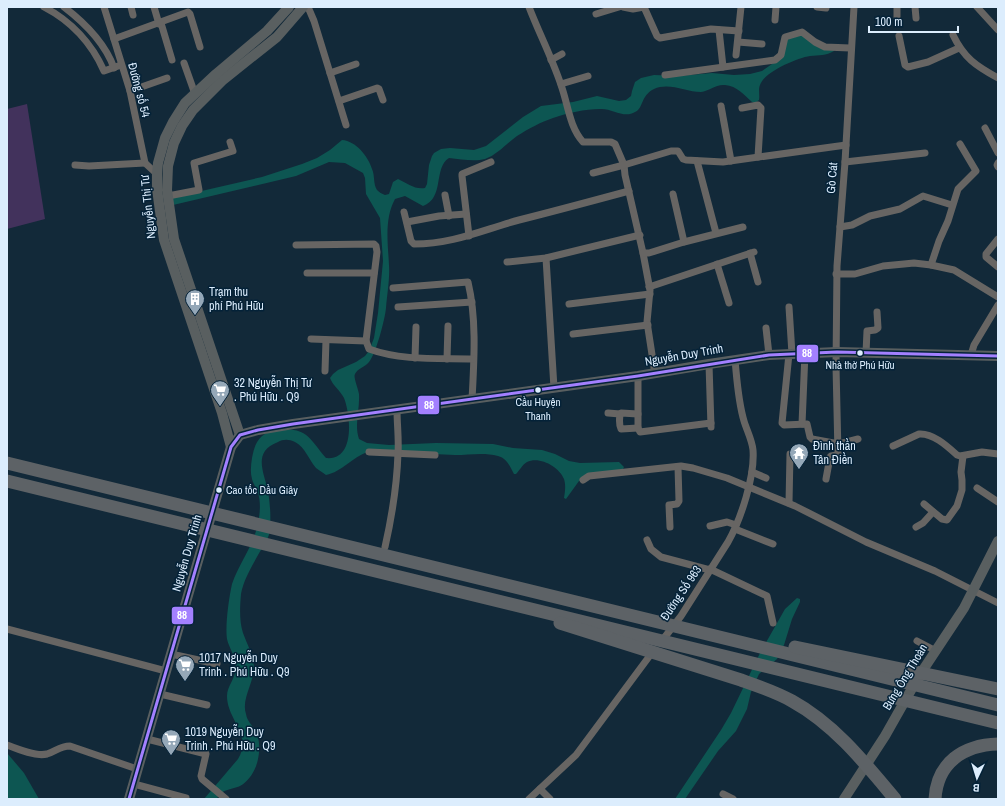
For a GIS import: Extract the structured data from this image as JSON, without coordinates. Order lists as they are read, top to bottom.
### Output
{
  "streets": {
    "street": [
      "Đường số 54",
      "Gò Cát",
      "Nguyễn Thị Tư",
      "Nguyễn Duy Trinh",
      "Đường Số 963",
      "Bưng Ông Thoàn"
    ]
  },
  "crossings": [
    ["Gò Cát", "Nguyễn Duy Trinh"],
    ["Nguyễn Thị Tư", "Nguyễn Duy Trinh"],
    ["Nguyễn Duy Trinh", "Đường Số 963"]
  ],
  "places": {
    "building": ["Trạm thu phí Phú Hữu"],
    "other": ["Nhà thờ Phú Hữu", "Cầu Huyện Thanh", "Cao tốc Dầu Giây"],
    "supermarket": ["32 Nguyễn Thị Tư . Phú Hữu . Q9", "1017 Nguyễn Duy Trinh . Phú Hữu . Q9", "1019 Nguyễn Duy Trinh . Phú Hữu . Q9"],
    "temple": ["Đình thần Tân Điền"]
  },
  "lines": ["transit line 88"],
  "scale_bar": "100 m",
  "north": "bottom"
}
